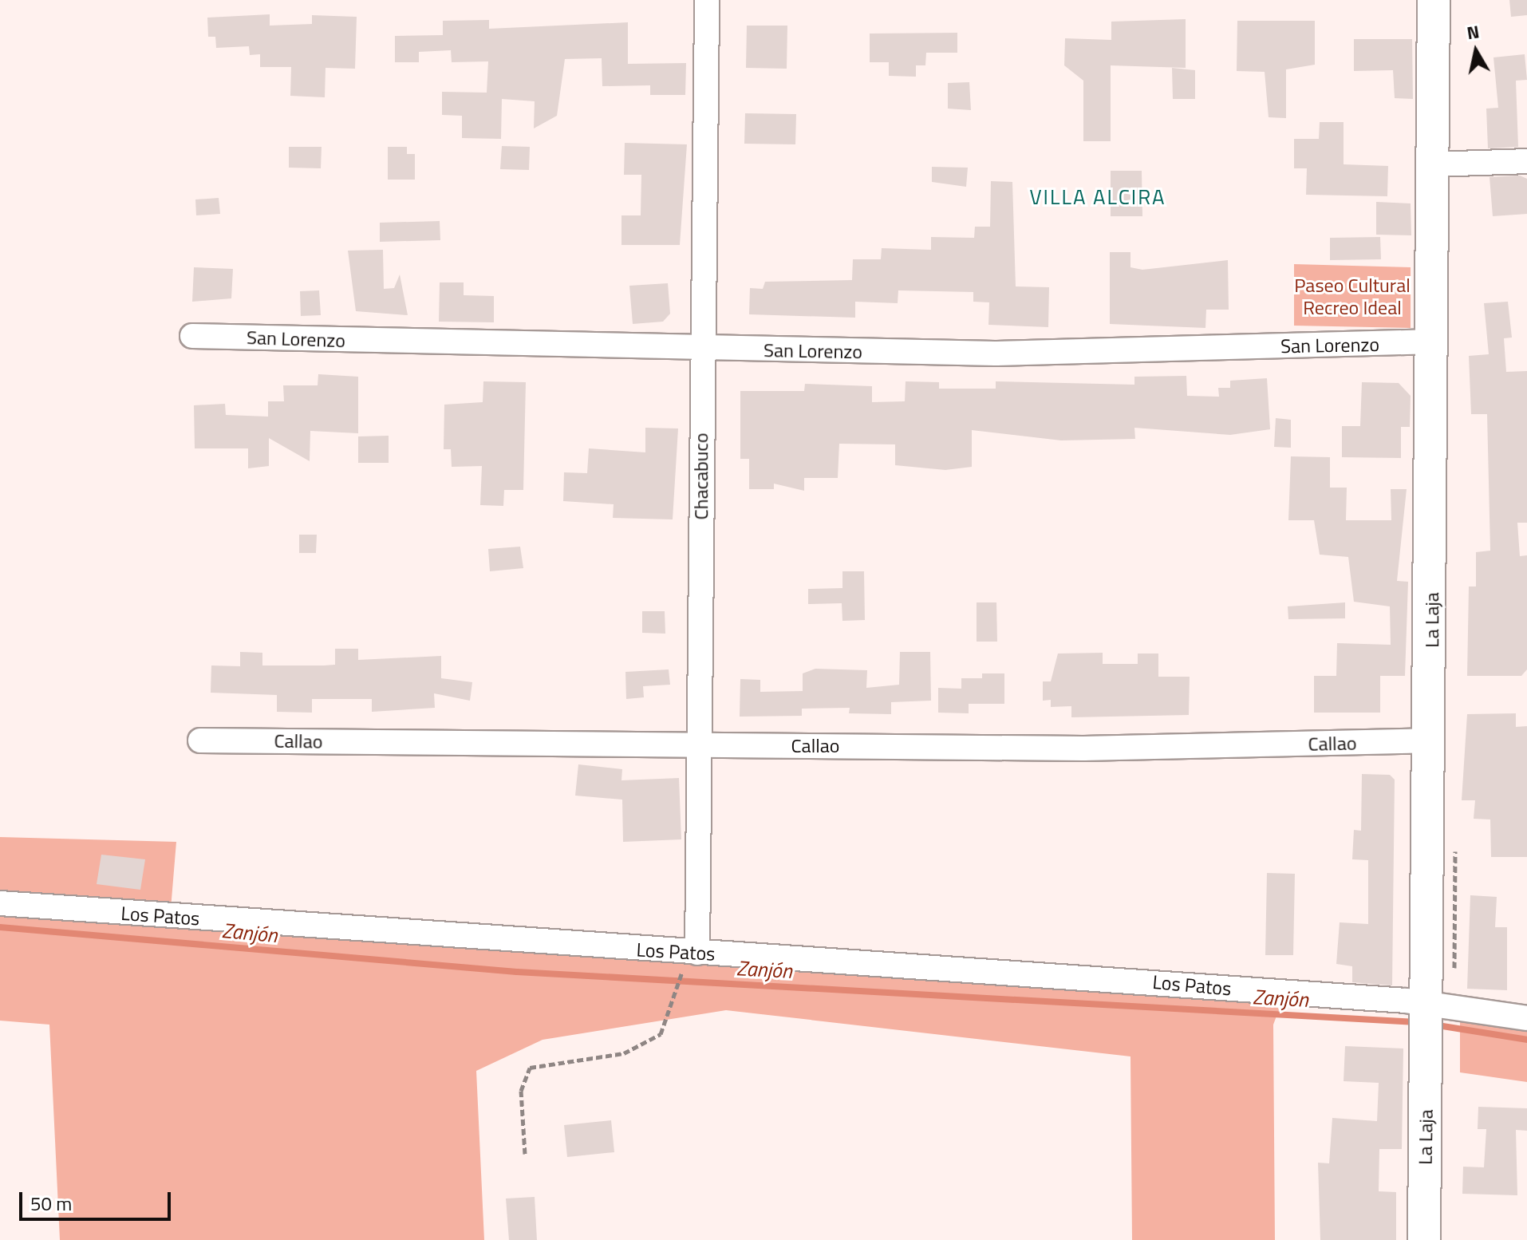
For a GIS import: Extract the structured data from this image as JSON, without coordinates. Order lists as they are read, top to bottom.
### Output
{
  "streets": {
    "main road": ["La Laja"],
    "street": [
      "San Lorenzo",
      "Chacabuco",
      "Callao",
      "Los Patos"
    ]
  },
  "crossings": [
    ["San Lorenzo", "Chacabuco"],
    ["San Lorenzo", "La Laja"],
    ["Chacabuco", "Callao"],
    ["Chacabuco", "Los Patos"],
    ["La Laja", "Callao"],
    ["La Laja", "Los Patos"]
  ],
  "districts": ["VILLA ALCIRA"],
  "water": ["Zanjón"],
  "parks": ["Paseo Cultural Recreo Ideal"],
  "scale_bar": "50 m",
  "north": "top"
}
